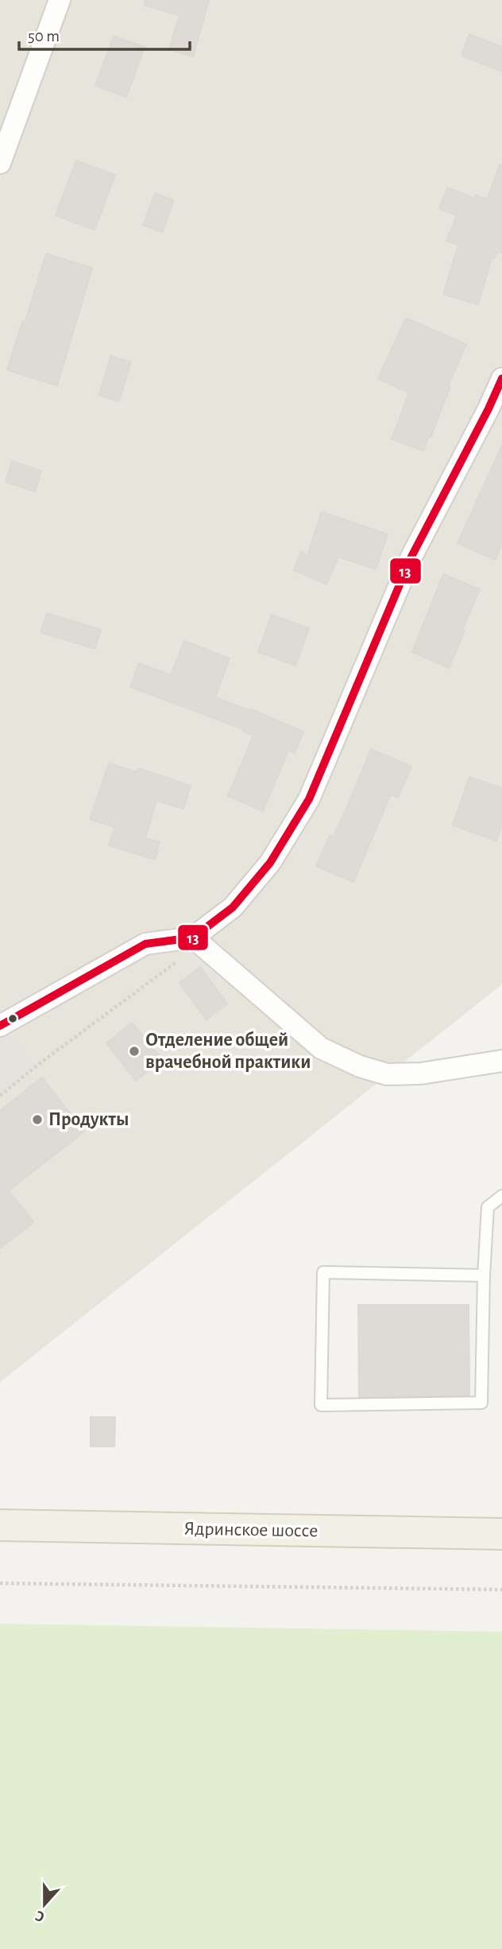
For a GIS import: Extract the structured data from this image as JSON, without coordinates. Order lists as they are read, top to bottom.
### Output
{
  "streets": {
    "main road": ["Ядринское шоссе"]
  },
  "places": ["Отделение общей врачебной практики", "Продукты"],
  "lines": ["transit line 13"],
  "scale_bar": "50 m",
  "north": "bottom"
}
